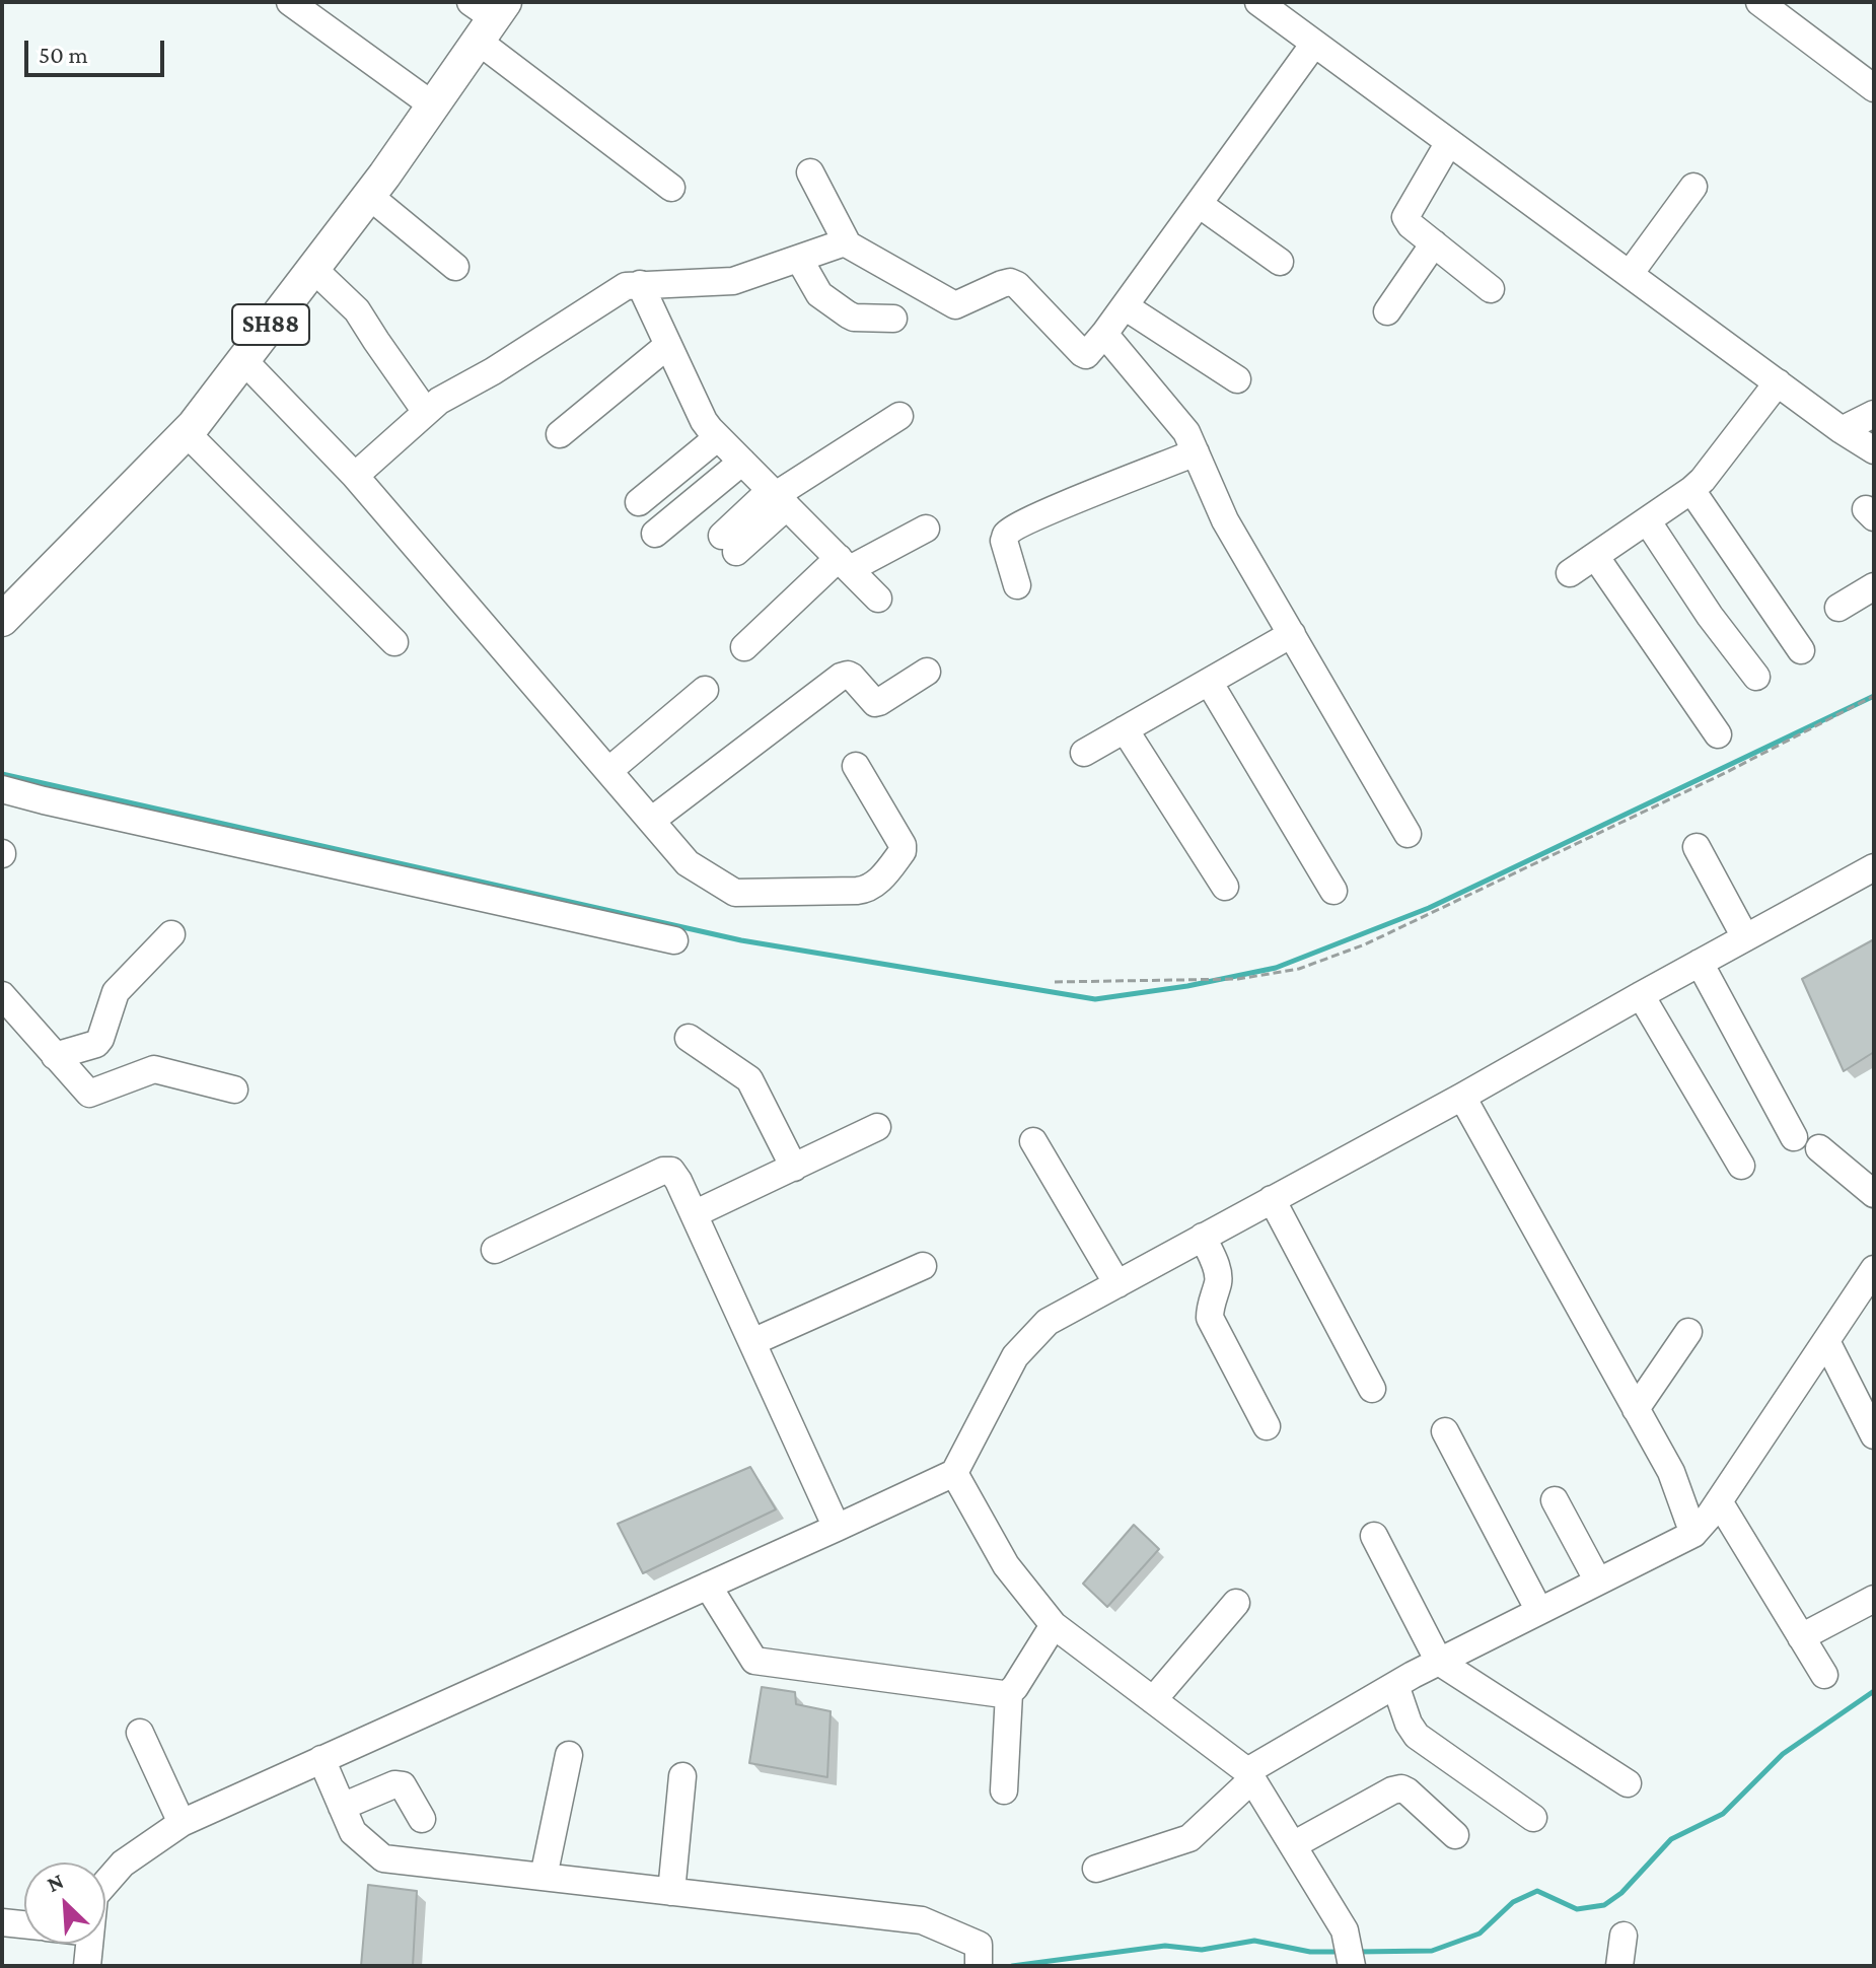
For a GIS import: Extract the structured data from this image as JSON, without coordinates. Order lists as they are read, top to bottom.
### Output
{
  "streets": {
    "main road": ["SH88"]
  },
  "scale_bar": "50 m",
  "north": "top left"
}
